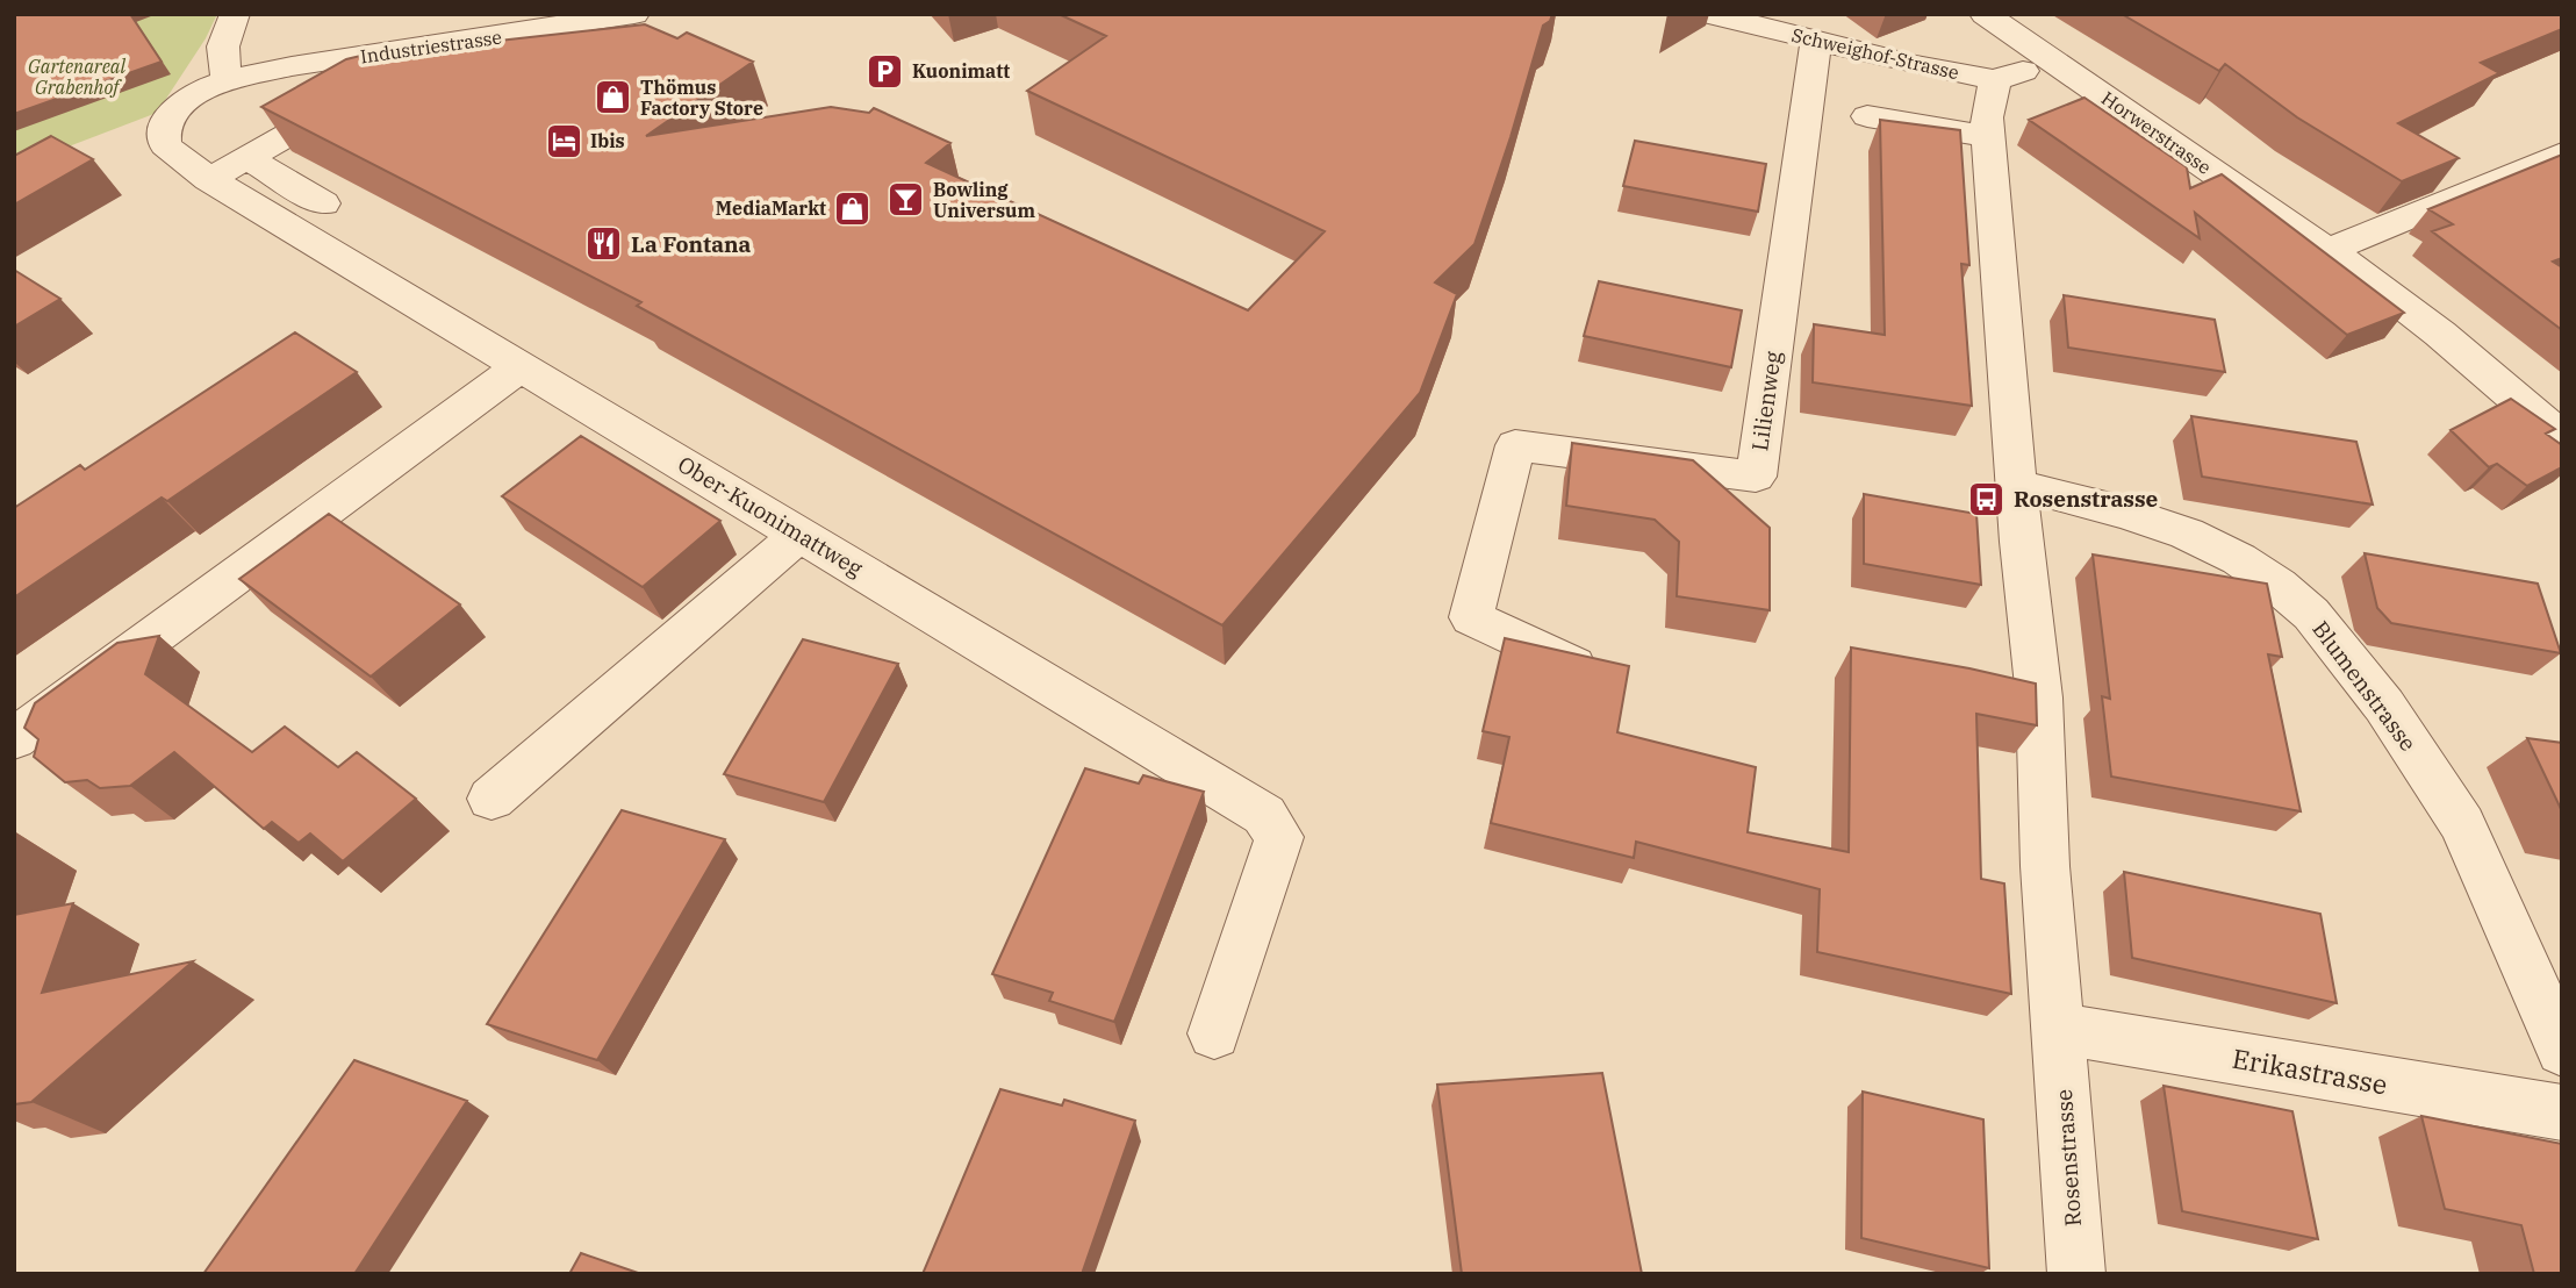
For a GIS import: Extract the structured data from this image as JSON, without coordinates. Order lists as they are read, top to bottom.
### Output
{
  "streets": {
    "street": [
      "Industriestrasse",
      "Schweighof-Strasse",
      "Horwerstrasse",
      "Lilienweg",
      "Ober-Kuonimattweg",
      "Blumenstrasse",
      "Erikastrasse",
      "Rosenstrasse"
    ]
  },
  "crossings": [
    ["Industriestrasse", "Ober-Kuonimattweg"],
    ["Schweighof-Strasse", "Lilienweg"],
    ["Schweighof-Strasse", "Rosenstrasse"],
    ["Blumenstrasse", "Rosenstrasse"],
    ["Erikastrasse", "Rosenstrasse"]
  ],
  "parks": ["Gartenareal Grabenhof"],
  "places": {
    "parking": ["Kuonimatt"],
    "shop": ["Thömus Factory Store", "MediaMarkt"],
    "hotel": ["Ibis"],
    "bar": ["Bowling Universum"],
    "restaurant": ["La Fontana"],
    "bus stop": ["Rosenstrasse"]
  }
}
